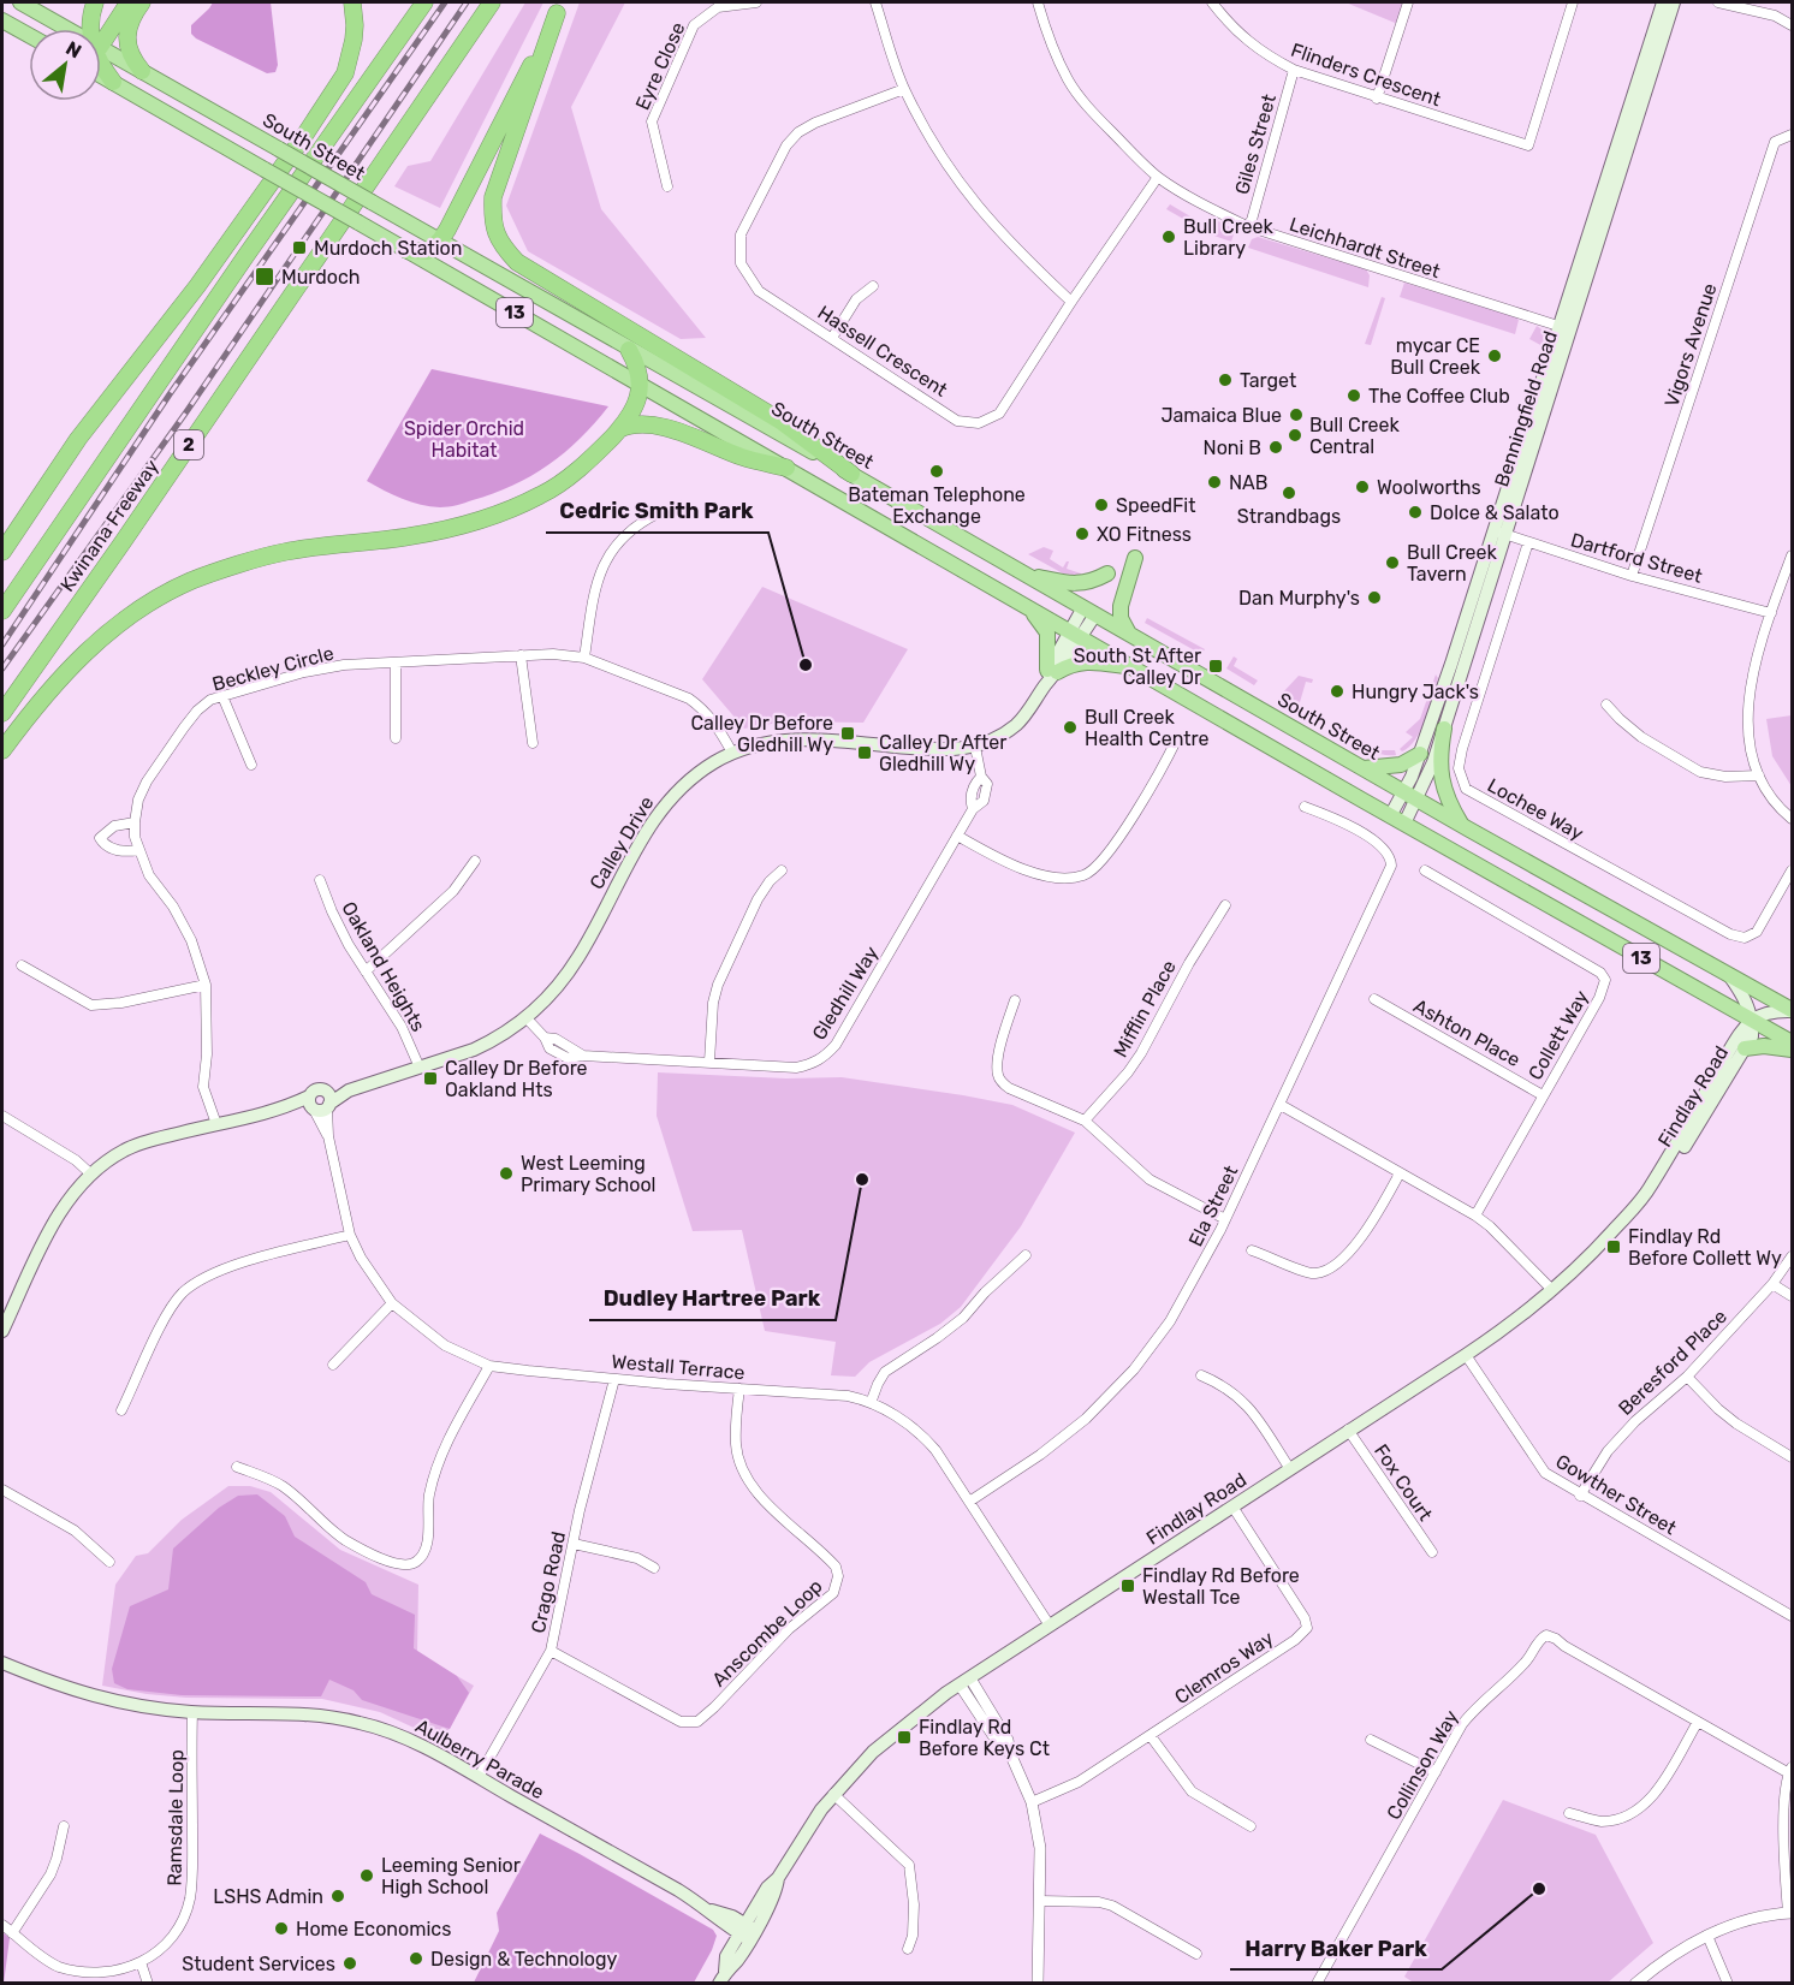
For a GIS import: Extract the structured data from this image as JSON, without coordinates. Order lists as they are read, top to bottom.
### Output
{
  "streets": {
    "highway": [
      "South Street",
      "13",
      "2",
      "Kwinana Freeway"
    ],
    "main road": [
      "Benningfield Road",
      "Calley Drive",
      "Findlay Road",
      "Aulberry Parade"
    ],
    "street": [
      "Eyre Close",
      "Flinders Crescent",
      "Giles Street",
      "Leichhardt Street",
      "Vigors Avenue",
      "Hassell Crescent",
      "Dartford Street",
      "Beckley Circle",
      "Lochee Way",
      "Oakland Heights",
      "Gledhill Way",
      "Mifflin Place",
      "Ashton Place",
      "Collett Way",
      "Ela Street",
      "Beresford Place",
      "Westall Terrace",
      "Fox Court",
      "Gowther Street",
      "Crago Road",
      "Anscombe Loop",
      "Clemros Way",
      "Collinson Way",
      "Ramsdale Loop"
    ]
  },
  "crossings": [
    ["Flinders Crescent", "Giles Street"],
    ["Giles Street", "Leichhardt Street"],
    ["South Street", "Benningfield Road"],
    ["South Street", "Calley Drive"],
    ["Leichhardt Street", "Hassell Crescent"],
    ["Leichhardt Street", "Benningfield Road"],
    ["13", "Benningfield Road"],
    ["13", "Calley Drive"],
    ["13", "Findlay Road"],
    ["Vigors Avenue", "Dartford Street"],
    ["Benningfield Road", "Dartford Street"],
    ["Dartford Street", "Lochee Way"],
    ["Beckley Circle", "Calley Drive"],
    ["Calley Drive", "Oakland Heights"],
    ["Calley Drive", "Gledhill Way"],
    ["Calley Drive", "Westall Terrace"],
    ["Ashton Place", "Collett Way"],
    ["Findlay Road", "Westall Terrace"],
    ["Findlay Road", "Fox Court"],
    ["Findlay Road", "Gowther Street"],
    ["Findlay Road", "Clemros Way"],
    ["Findlay Road", "Aulberry Parade"],
    ["Ela Street", "Westall Terrace"],
    ["Beresford Place", "Gowther Street"],
    ["Westall Terrace", "Crago Road"],
    ["Westall Terrace", "Anscombe Loop"],
    ["Crago Road", "Anscombe Loop"],
    ["Crago Road", "Aulberry Parade"],
    ["Aulberry Parade", "Ramsdale Loop"]
  ],
  "parks": ["Spider Orchid Habitat"],
  "places": {
    "other": [
      "Bull Creek Library",
      "mycar CE Bull Creek",
      "Target",
      "The Coffee Club",
      "Jamaica Blue",
      "Bull Creek Central",
      "Noni B",
      "Bateman Telephone Exchange",
      "NAB",
      "Woolworths",
      "Strandbags",
      "SpeedFit",
      "Dolce & Salato",
      "XO Fitness",
      "Bull Creek Tavern",
      "Dan Murphy's",
      "Cedric Smith Park",
      "Hungry Jack's",
      "Bull Creek Health Centre",
      "West Leeming Primary School",
      "Dudley Hartree Park",
      "Leeming Senior High School",
      "Harry Baker Park",
      "LSHS Admin",
      "Home Economics",
      "Design & Technology",
      "Student Services"
    ],
    "transit": [
      "Murdoch Station",
      "Murdoch",
      "South St After Calley Dr",
      "Calley Dr Before Gledhill Wy",
      "Calley Dr After Gledhill Wy",
      "Calley Dr Before Oakland Hts",
      "Findlay Rd Before Collett Wy",
      "Findlay Rd Before Westall Tce",
      "Findlay Rd Before Keys Ct"
    ]
  },
  "north": "top right"
}
